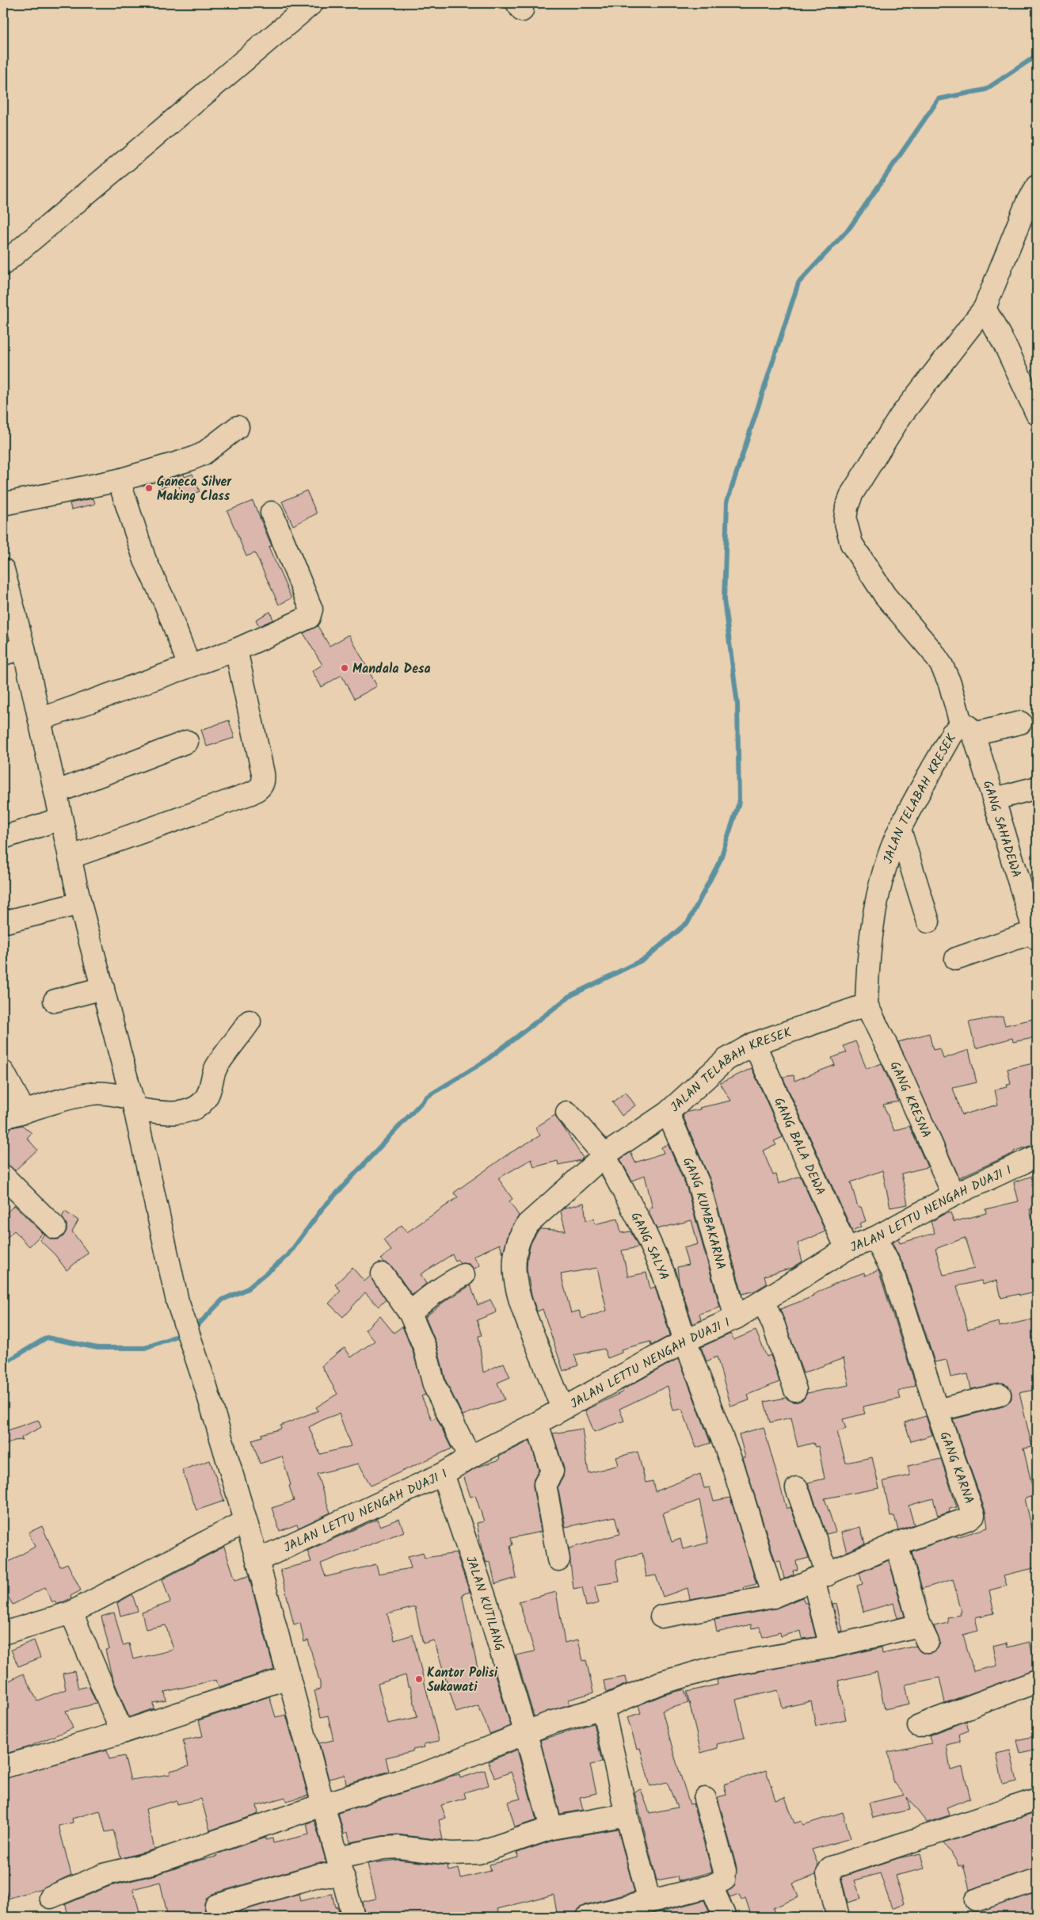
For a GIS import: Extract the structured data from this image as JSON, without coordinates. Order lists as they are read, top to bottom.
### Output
{
  "streets": {
    "street": [
      "JALAN TELABAH KRESEK",
      "GANG SAHADEWA",
      "GANG KRESNA",
      "GANG BALA DEWA",
      "JALAN LETTU NENGAH DUAJI I",
      "GANG KUMBAKARNA",
      "GANG SALYA",
      "GANG KARNA",
      "JALAN KUTILANG"
    ]
  },
  "crossings": [
    ["JALAN TELABAH KRESEK", "GANG SAHADEWA"],
    ["JALAN TELABAH KRESEK", "GANG KRESNA"],
    ["JALAN TELABAH KRESEK", "GANG BALA DEWA"],
    ["JALAN TELABAH KRESEK", "JALAN LETTU NENGAH DUAJI I"],
    ["JALAN TELABAH KRESEK", "GANG KUMBAKARNA"],
    ["JALAN TELABAH KRESEK", "GANG SALYA"],
    ["GANG KRESNA", "JALAN LETTU NENGAH DUAJI I"],
    ["GANG BALA DEWA", "JALAN LETTU NENGAH DUAJI I"],
    ["JALAN LETTU NENGAH DUAJI I", "GANG KUMBAKARNA"],
    ["JALAN LETTU NENGAH DUAJI I", "GANG SALYA"],
    ["JALAN LETTU NENGAH DUAJI I", "GANG KARNA"],
    ["JALAN LETTU NENGAH DUAJI I", "JALAN KUTILANG"],
    ["GANG SALYA", "GANG KARNA"]
  ],
  "places": ["Ganeca Silver Making Class", "Mandala Desa", "Kantor Polisi Sukawati"]
}
